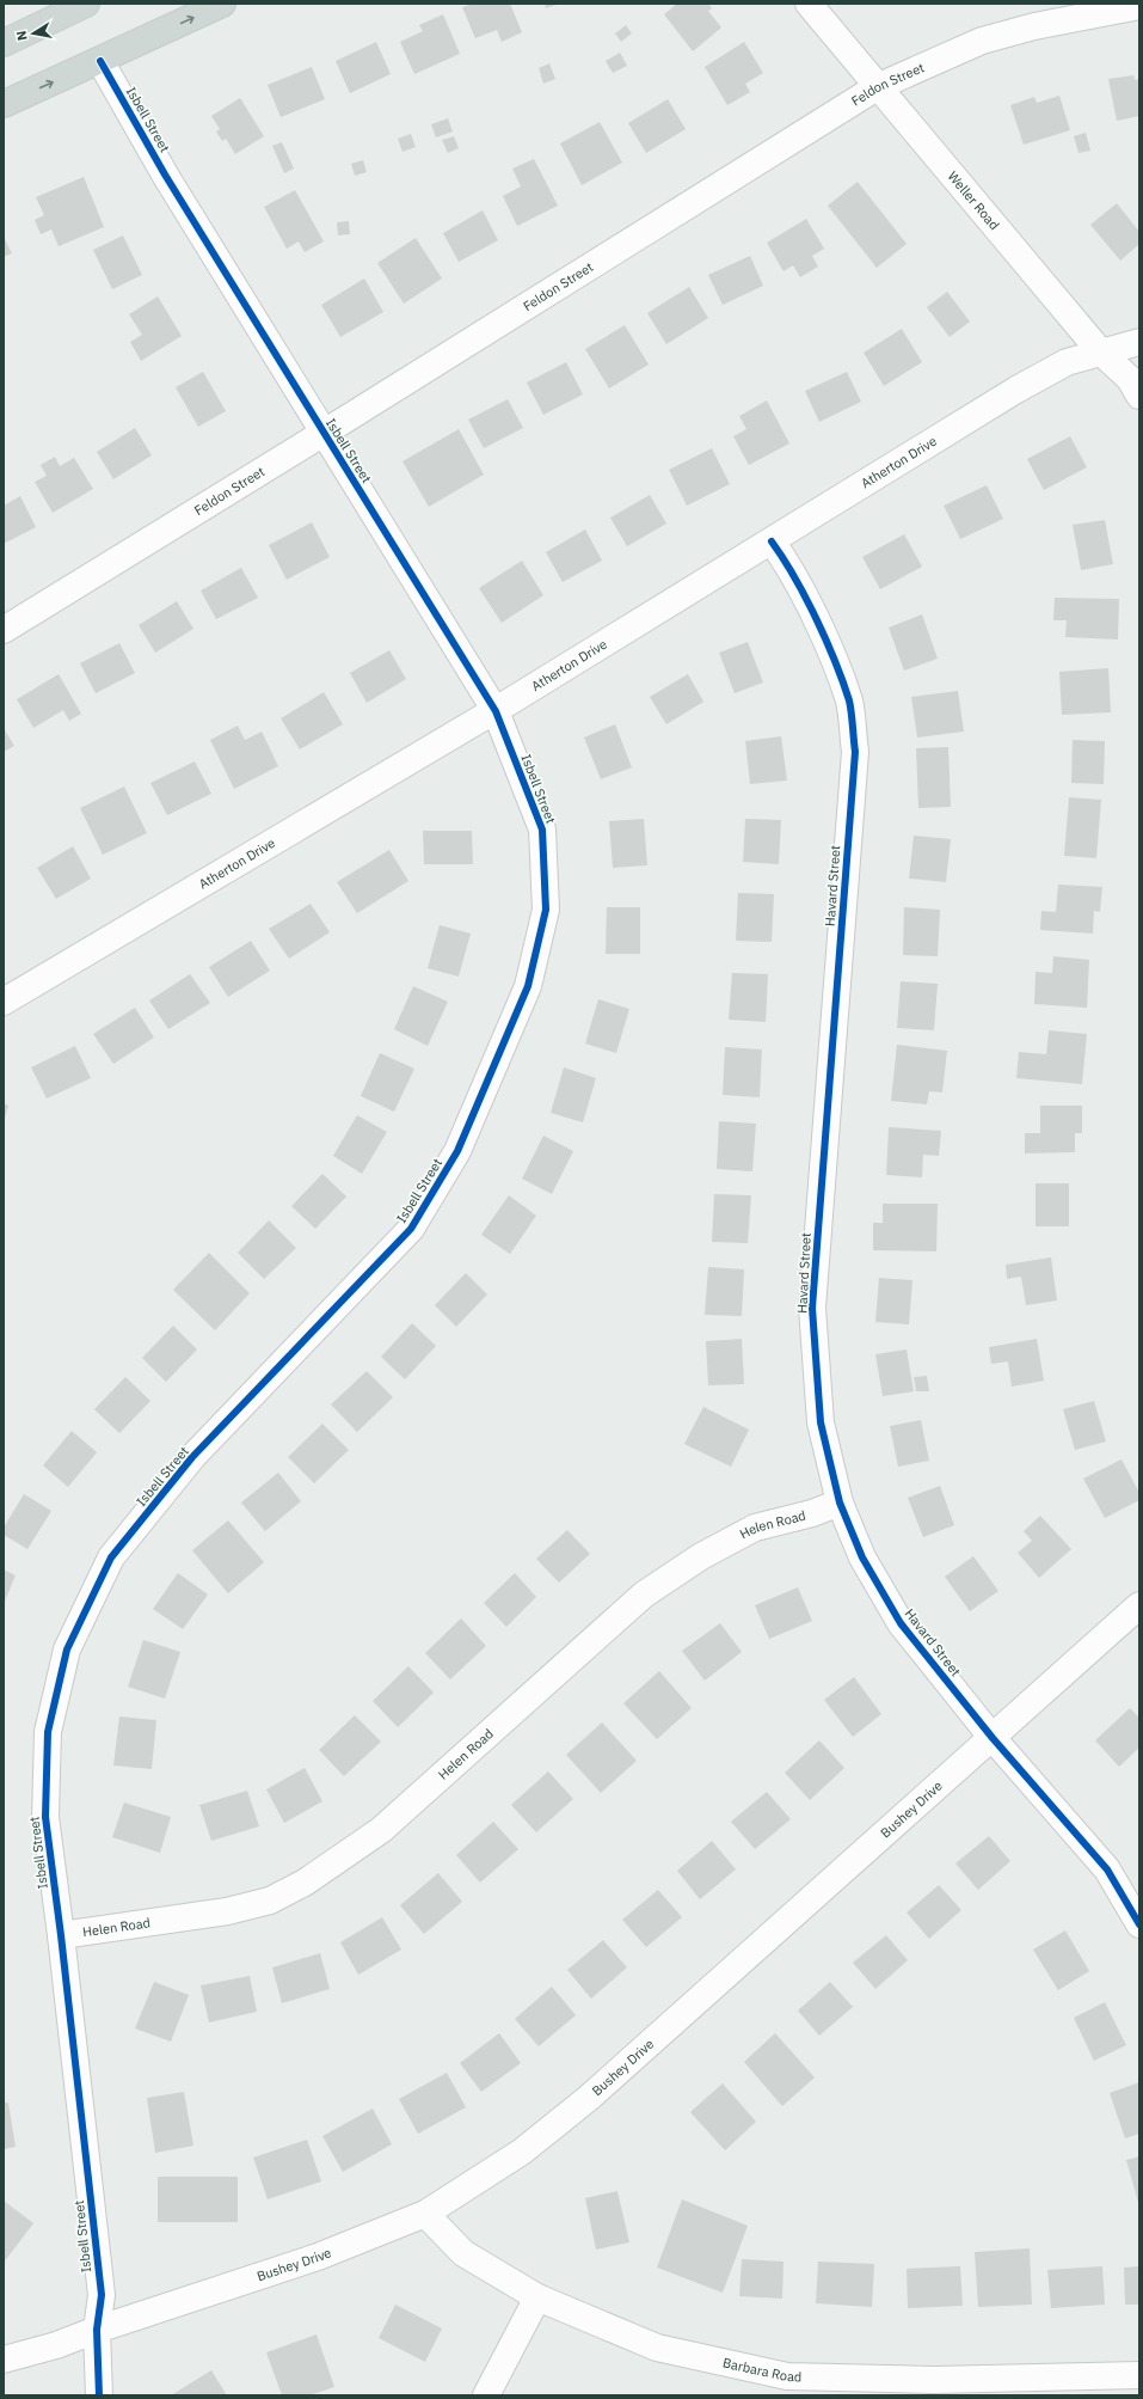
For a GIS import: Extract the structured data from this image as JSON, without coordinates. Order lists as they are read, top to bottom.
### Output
{
  "streets": {
    "street": [
      "Feldon Street",
      "Isbell Street",
      "Weller Road",
      "Atherton Drive",
      "Havard Street",
      "Helen Road",
      "Bushey Drive",
      "Barbara Road"
    ]
  },
  "crossings": [
    ["Feldon Street", "Isbell Street"],
    ["Feldon Street", "Weller Road"],
    ["Isbell Street", "Atherton Drive"],
    ["Isbell Street", "Helen Road"],
    ["Isbell Street", "Bushey Drive"],
    ["Weller Road", "Atherton Drive"],
    ["Atherton Drive", "Havard Street"],
    ["Havard Street", "Helen Road"],
    ["Havard Street", "Bushey Drive"],
    ["Bushey Drive", "Barbara Road"]
  ],
  "north": "left"
}
